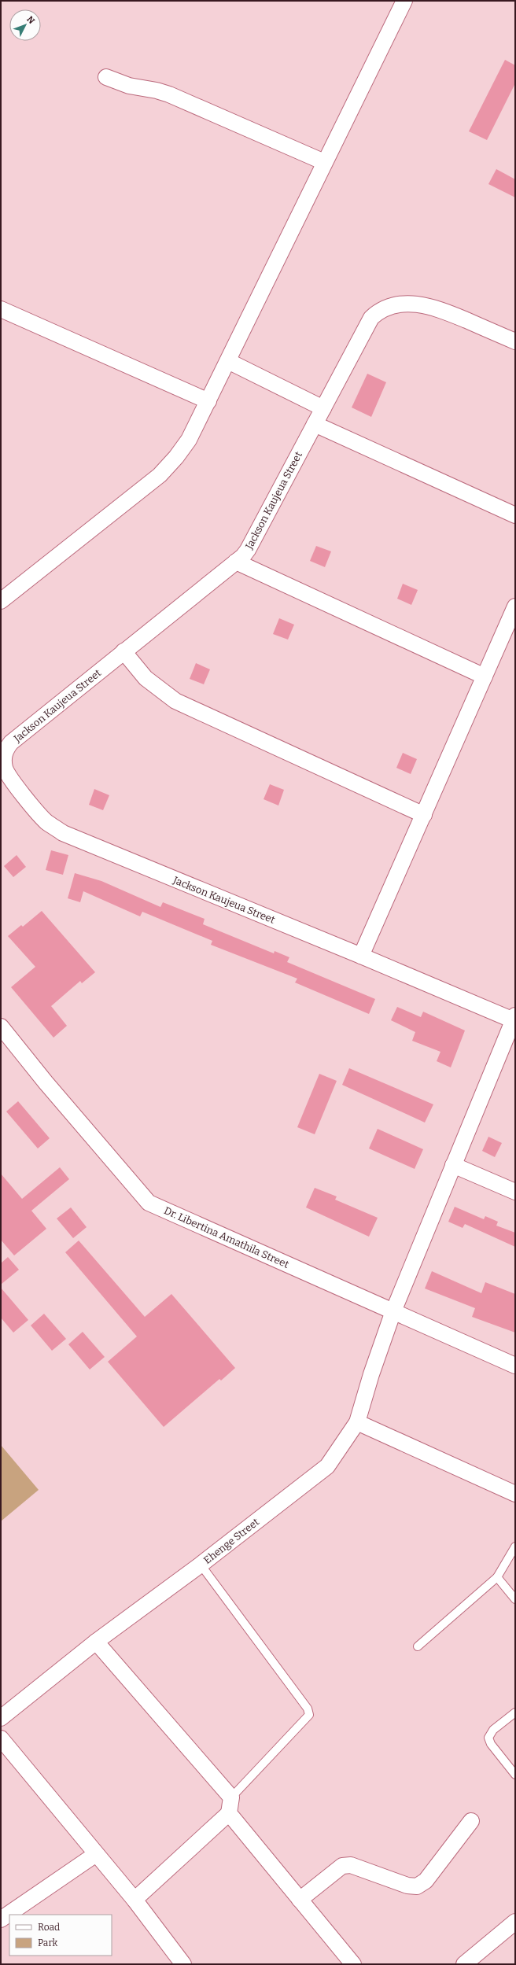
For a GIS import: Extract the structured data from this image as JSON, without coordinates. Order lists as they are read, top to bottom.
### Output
{
  "streets": {
    "street": ["Jackson Kaujeua Street", "Dr. Libertina Amathila Street", "Ehenge Street"]
  },
  "crossings": [
    ["Jackson Kaujeua Street", "Ehenge Street"],
    ["Dr. Libertina Amathila Street", "Ehenge Street"]
  ],
  "legend": ["Road", "Park"],
  "north": "top right"
}
